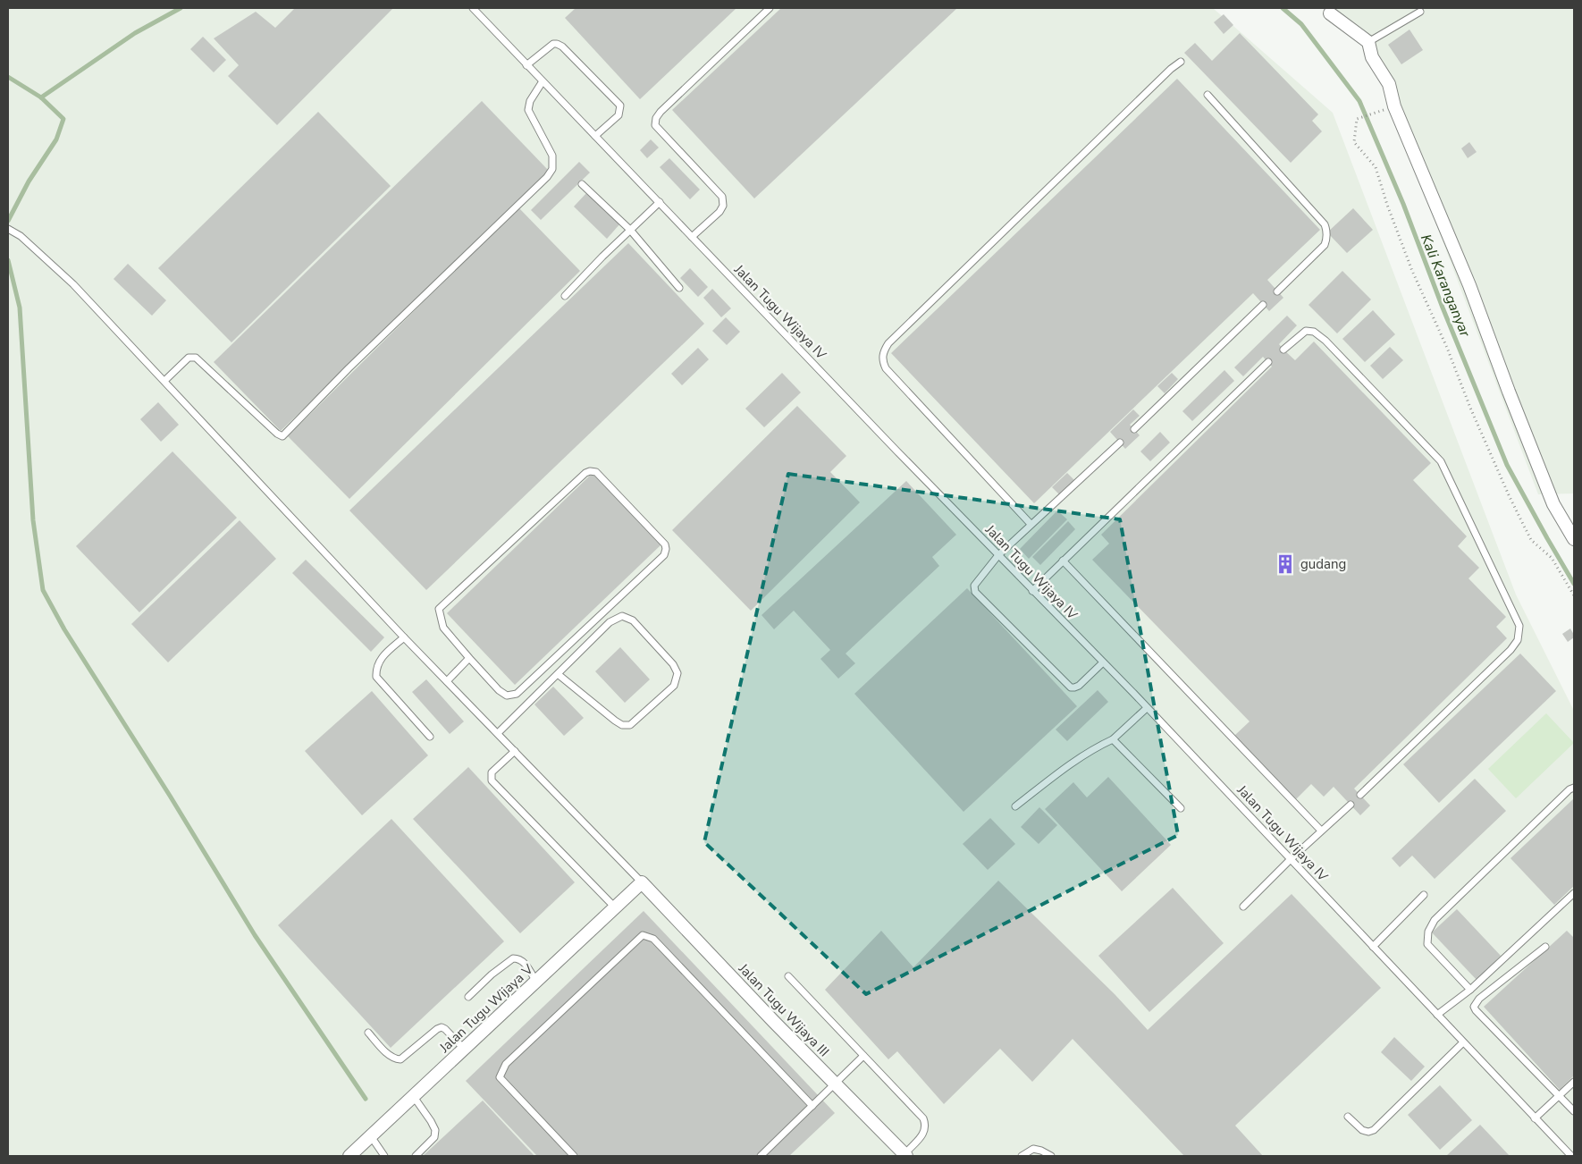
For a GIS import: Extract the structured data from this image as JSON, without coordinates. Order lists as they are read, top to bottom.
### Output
{
  "streets": {
    "street": ["Jalan Tugu Wijaya V", "Jalan Tugu Wijaya III"],
    "lane": ["Jalan Tugu Wijaya IV"]
  },
  "crossings": [
    ["Jalan Tugu Wijaya V", "Jalan Tugu Wijaya III"]
  ],
  "water": ["Kali Karanganyar"],
  "places": {
    "building": ["gudang"]
  }
}
